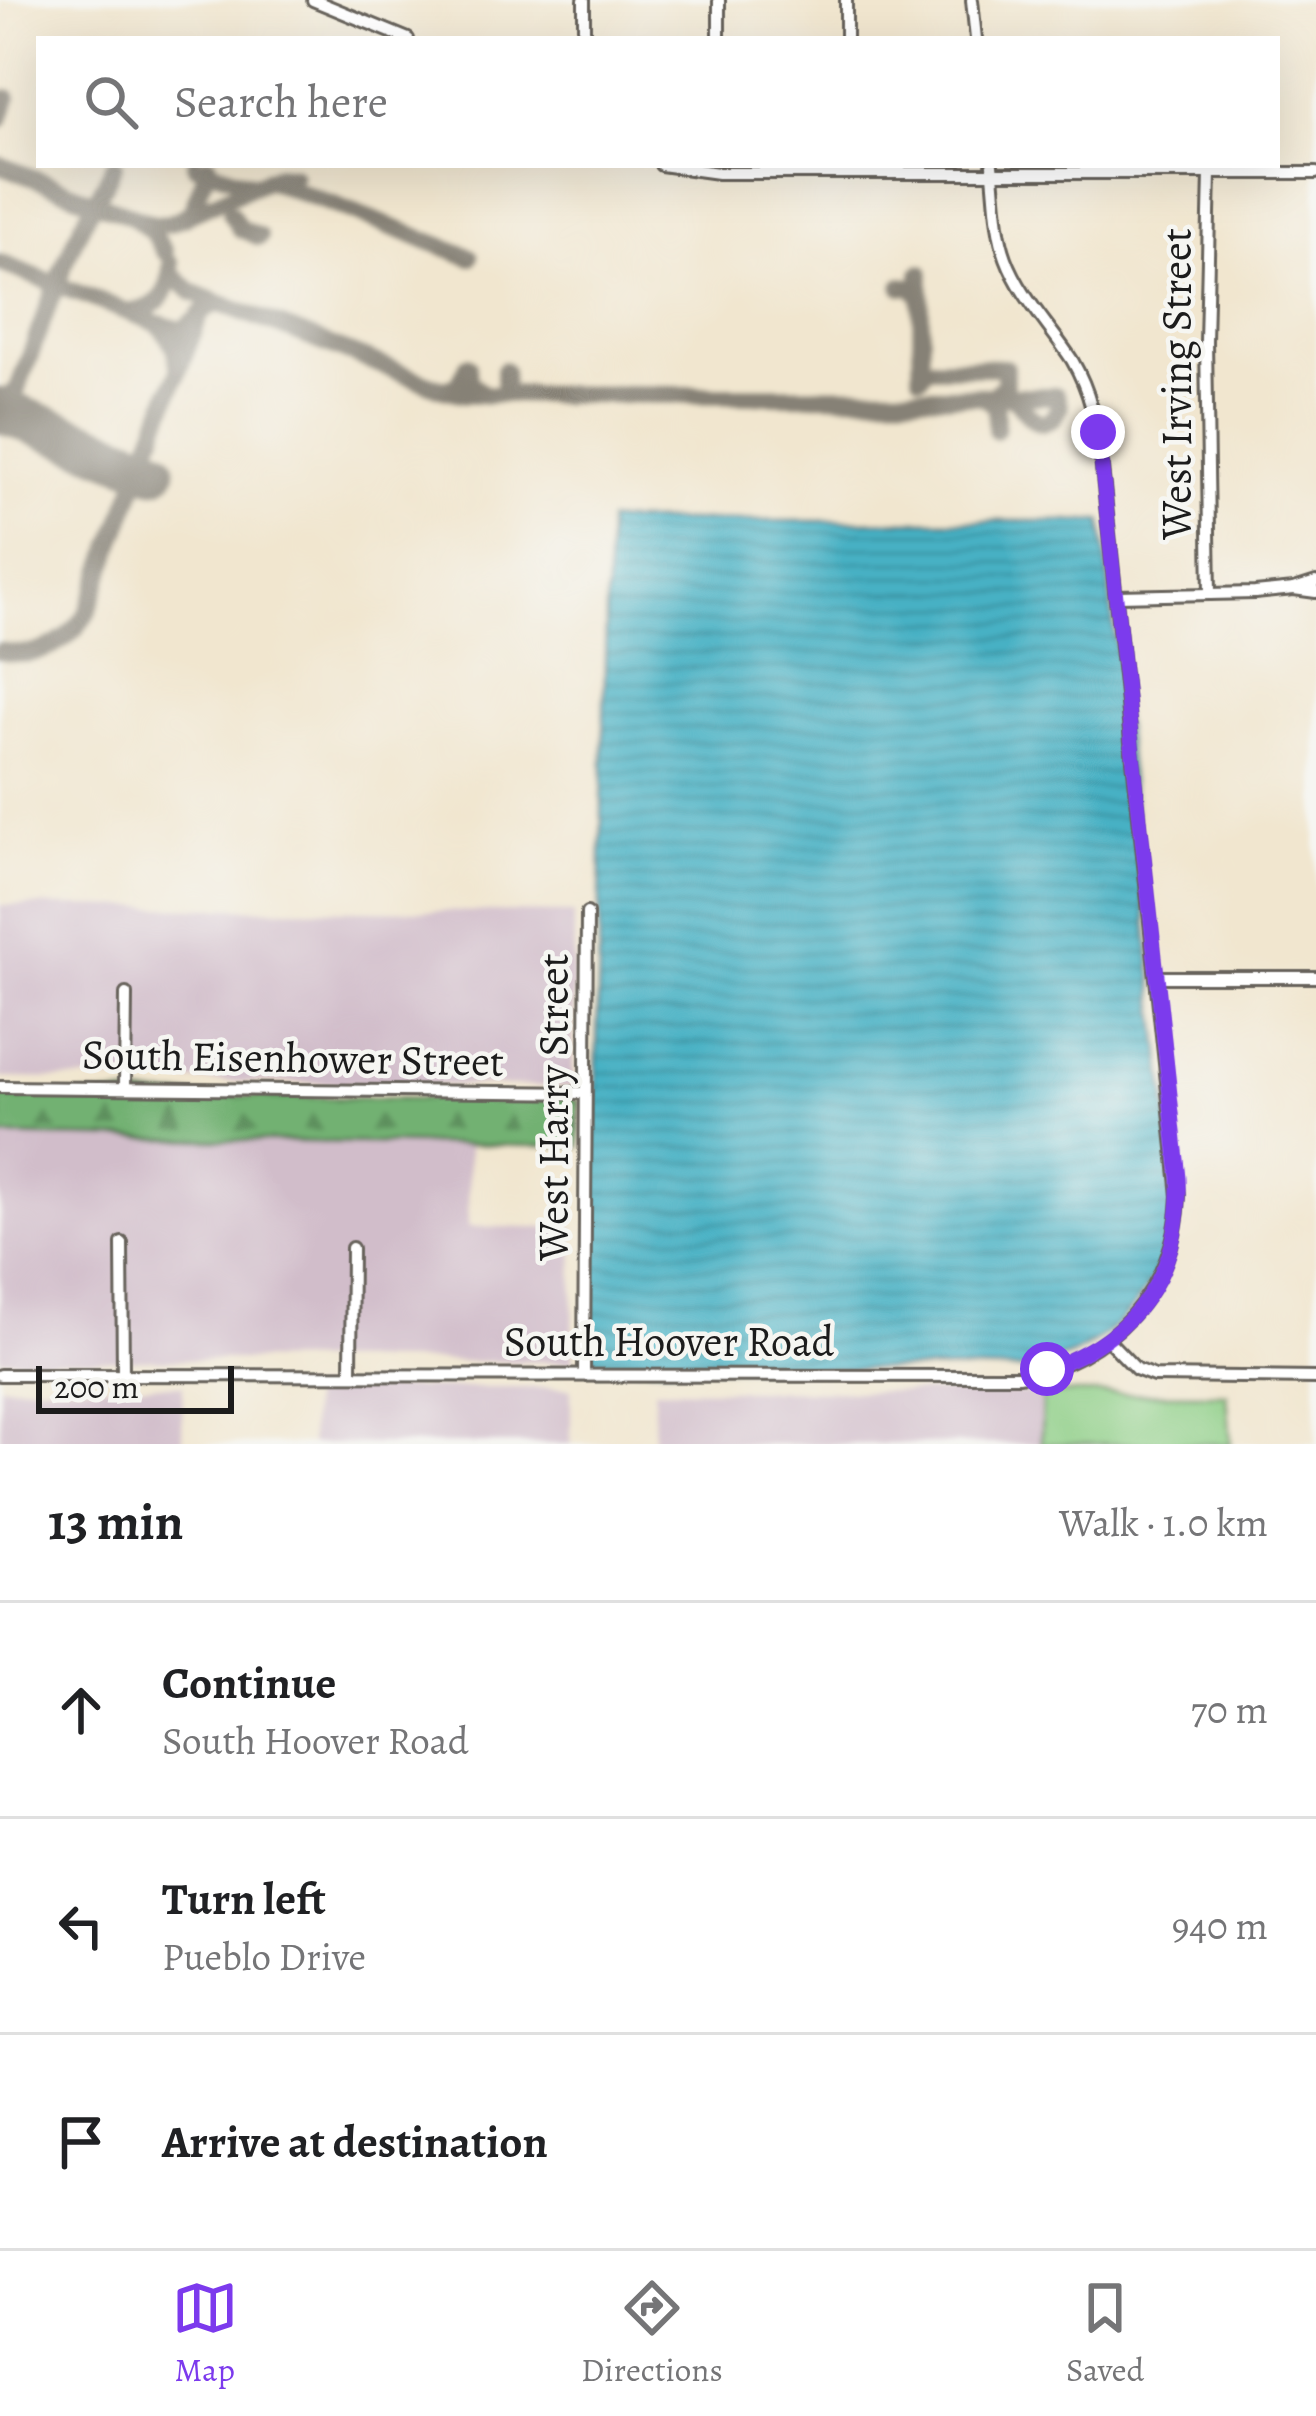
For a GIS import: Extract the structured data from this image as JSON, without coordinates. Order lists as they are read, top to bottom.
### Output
{
  "streets": {
    "street": [
      "West Irving Street",
      "South Eisenhower Street",
      "West Harry Street",
      "South Hoover Road"
    ]
  },
  "crossings": [
    ["South Eisenhower Street", "West Harry Street"],
    ["West Harry Street", "South Hoover Road"]
  ],
  "scale_bar": "200 m",
  "page": {
    "search": "Search here",
    "scale": "200 m",
    "heading": ["13 min", "Walk · 1.0 km"],
    "list": [
      ["Continue", "South Hoover Road", "70 m"],
      ["Turn left", "Pueblo Drive", "940 m"],
      "Arrive at destination"
    ],
    "nav": ["Map", "Directions", "Saved"]
  }
}
